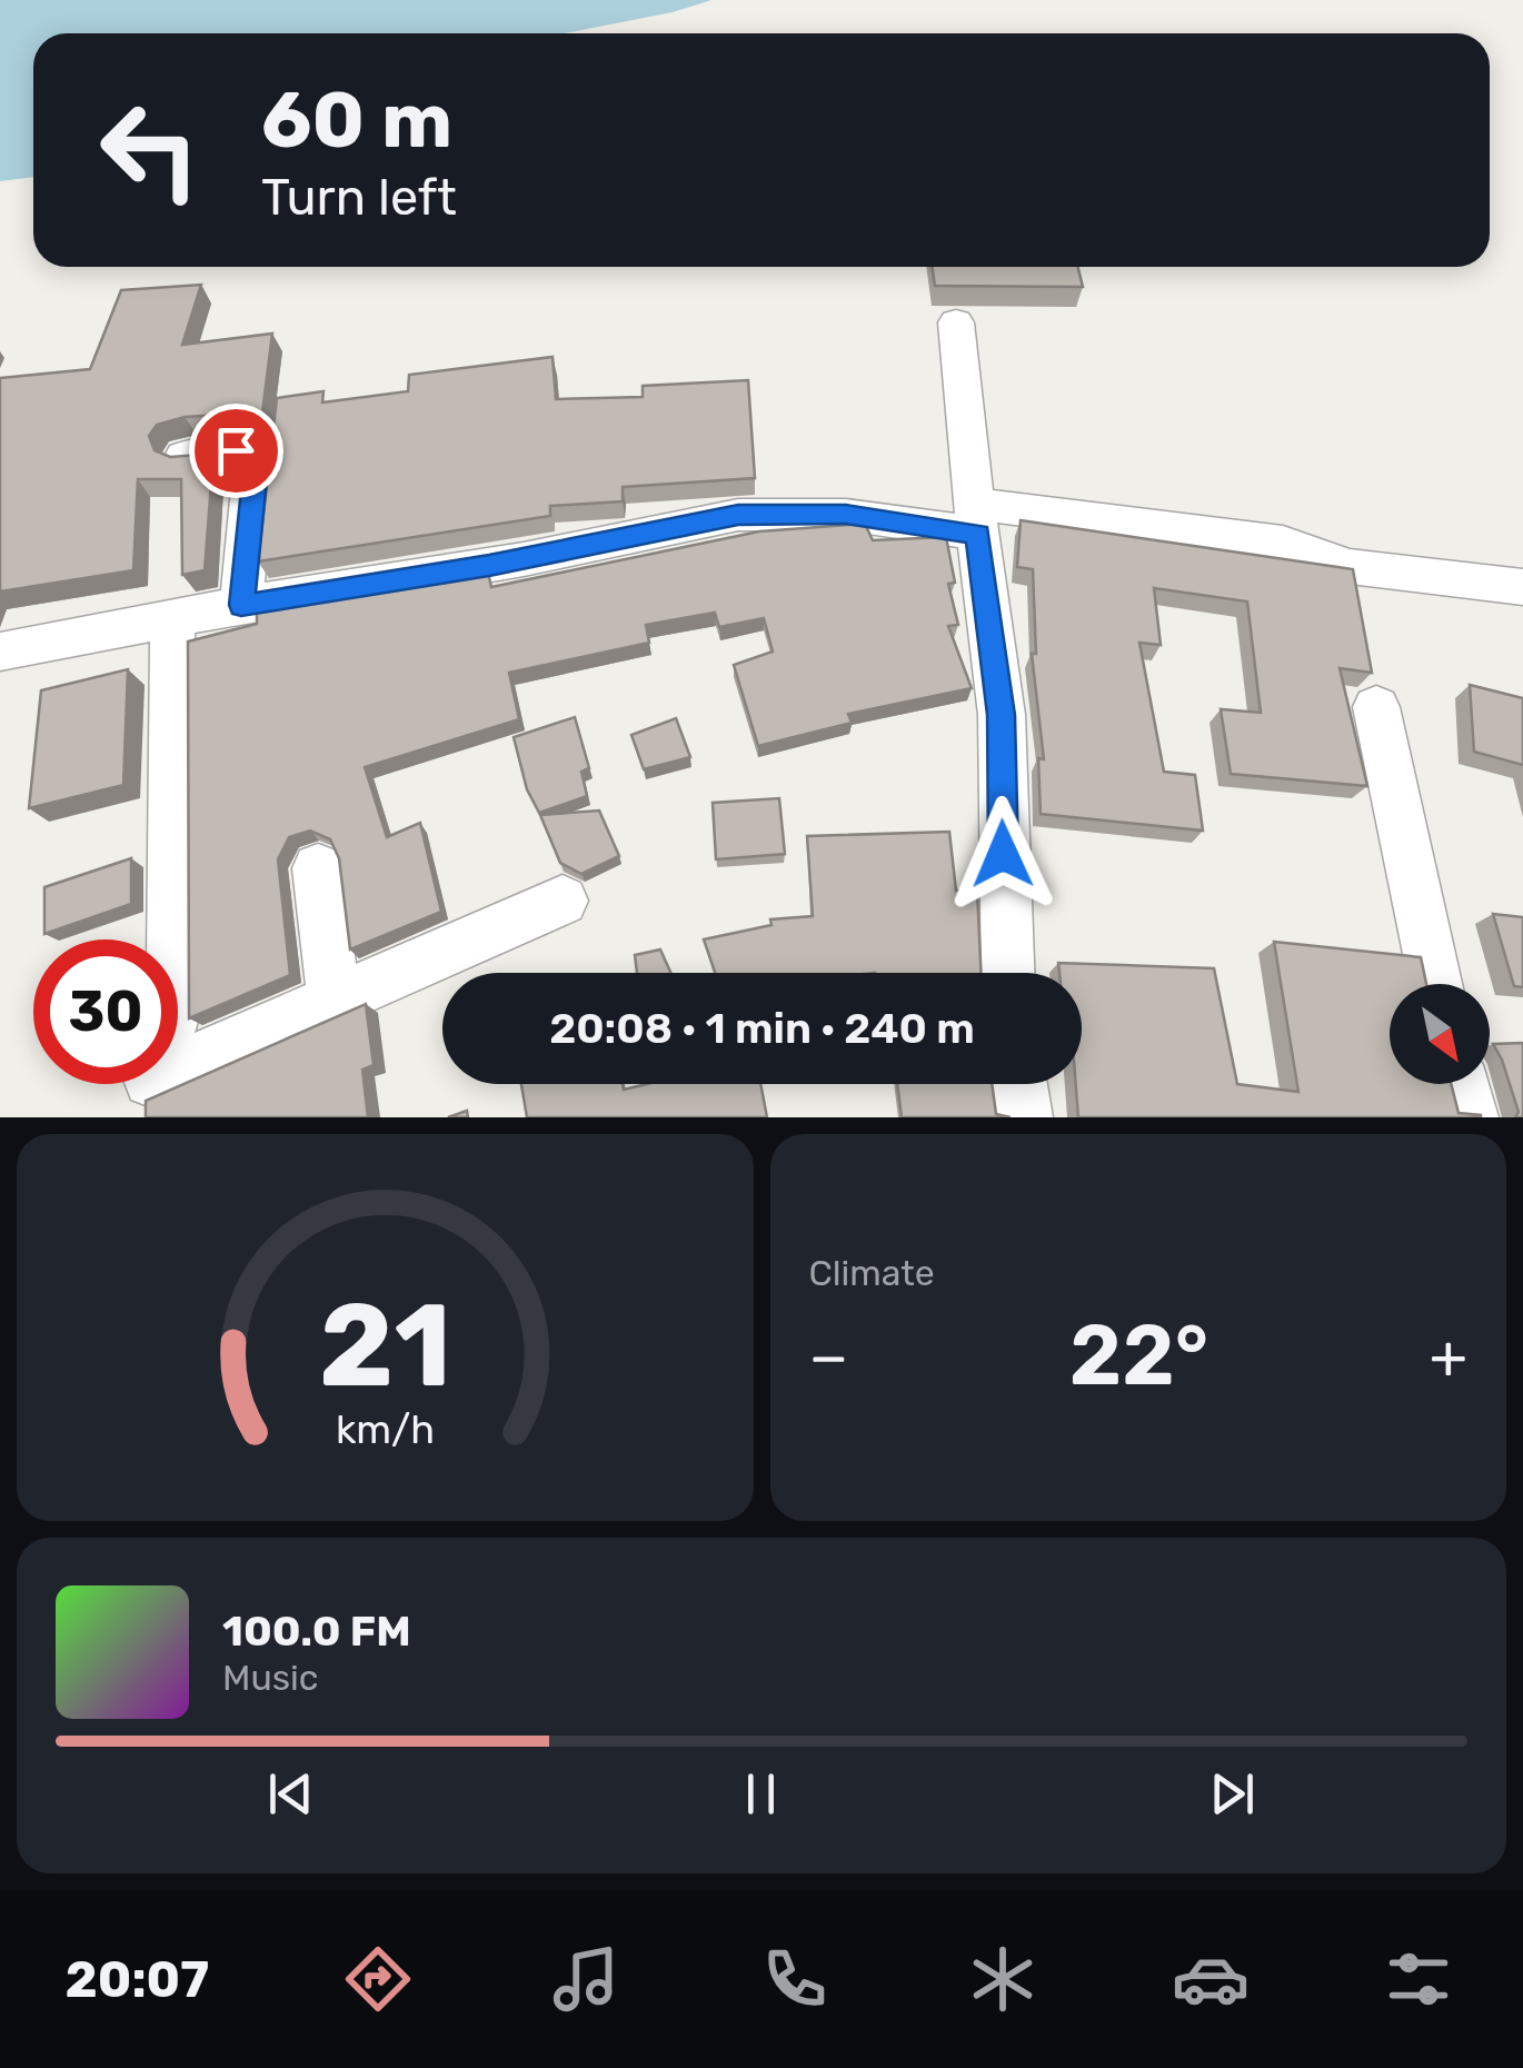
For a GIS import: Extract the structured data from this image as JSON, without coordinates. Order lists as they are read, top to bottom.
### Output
{
  "north": "bottom right",
  "page": {
    "turn": ["60 m", "Turn left"],
    "limit": "30",
    "trip": "20:08 · 1 min · 240 m",
    "tile": "Climate",
    "heat": ["−", "22°", "+"],
    "song": ["100.0 FM", "Music"],
    "tabs": "20:07",
    "gauge": ["21", "km/h"]
  }
}
